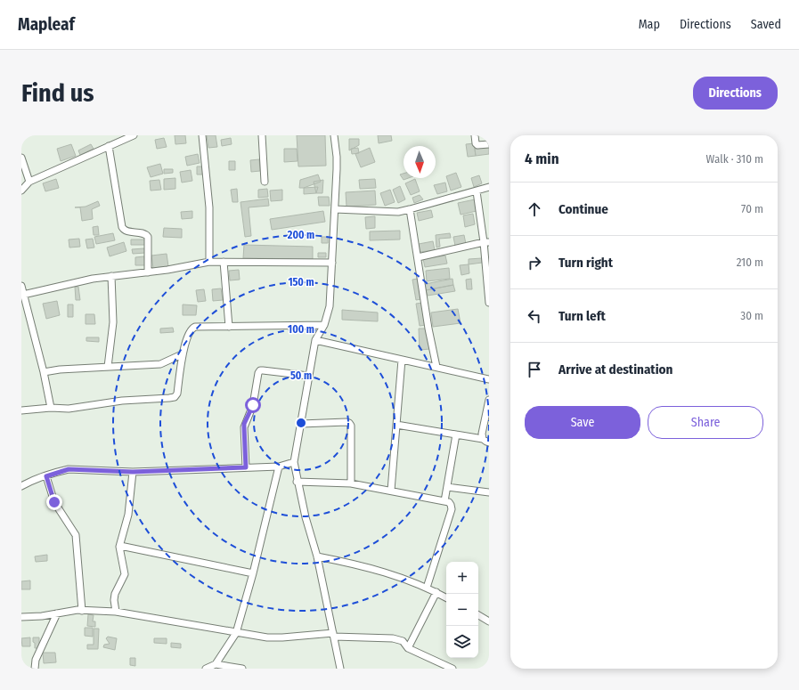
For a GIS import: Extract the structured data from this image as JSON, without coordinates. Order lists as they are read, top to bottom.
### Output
{
  "north": "bottom",
  "page": {
    "header": "Mapleaf",
    "nav": ["Map", "Directions", "Saved"],
    "buttons": [
      "Directions",
      ["Save", "Share"]
    ],
    "title": "Find us",
    "heading": ["4 min", "Walk · 310 m"],
    "list": [
      ["Continue", "70 m"],
      ["Turn right", "210 m"],
      ["Turn left", "30 m"],
      "Arrive at destination"
    ],
    "map_buttons": ["+", "−"]
  },
  "rings": [
    "200 m",
    "150 m",
    "100 m",
    "50 m"
  ]
}
